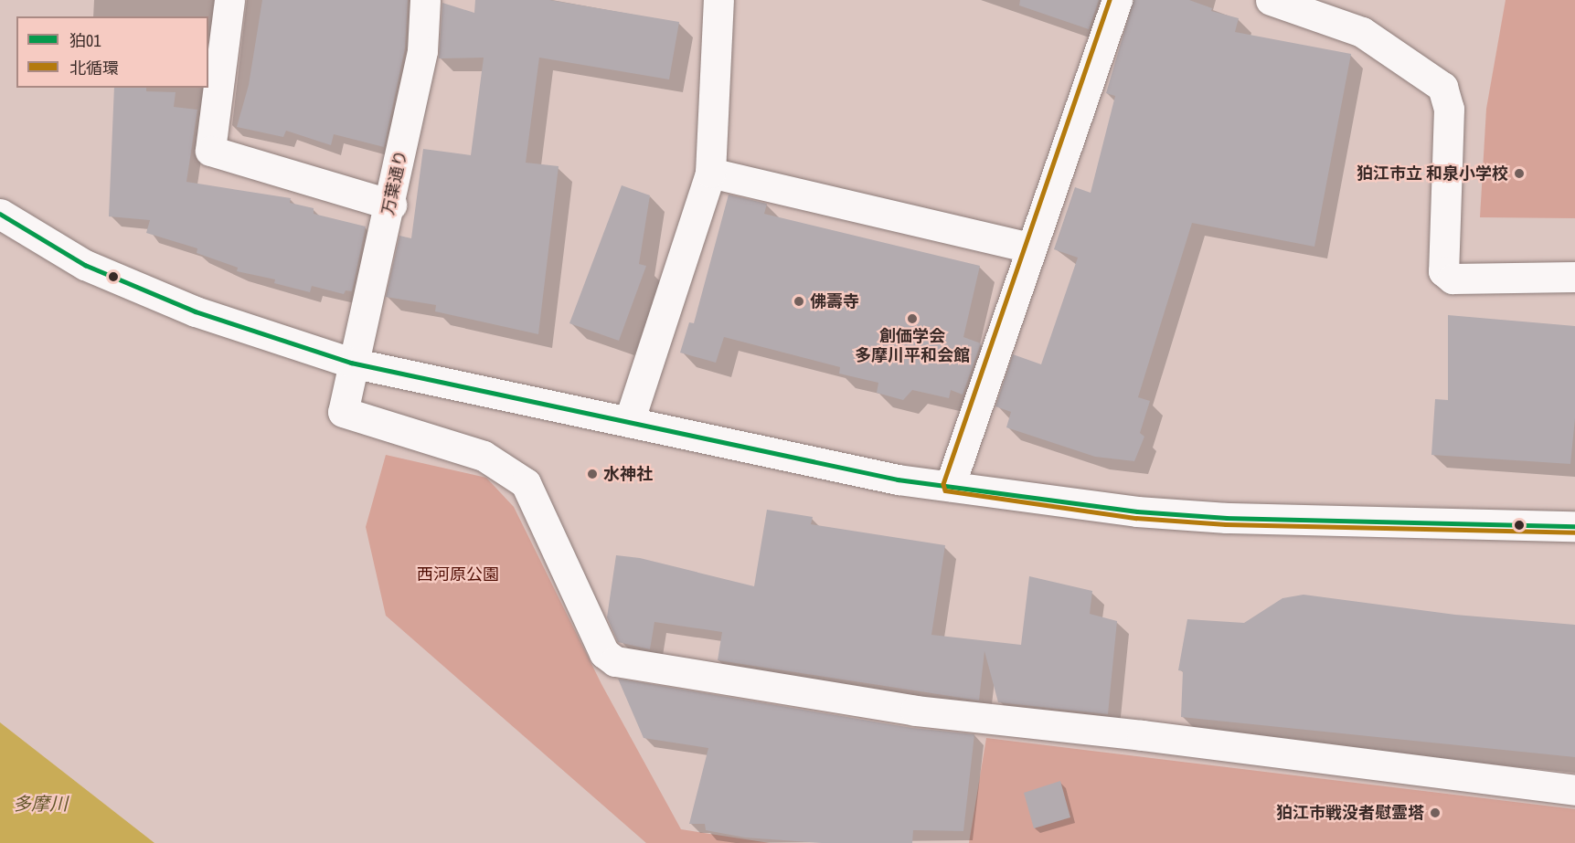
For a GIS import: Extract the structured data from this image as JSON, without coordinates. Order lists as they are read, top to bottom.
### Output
{
  "streets": {
    "street": ["万葉通り"]
  },
  "water": ["多摩川"],
  "parks": ["西河原公園"],
  "places": [
    "狛江市立 和泉小学校",
    "佛壽寺",
    "創価学会 多摩川平和会館",
    "水神社",
    "狛江市戦没者慰霊塔"
  ],
  "lines": ["transit line 北循環", "transit line 狛01"],
  "legend": ["狛01", "北循環"]
}
